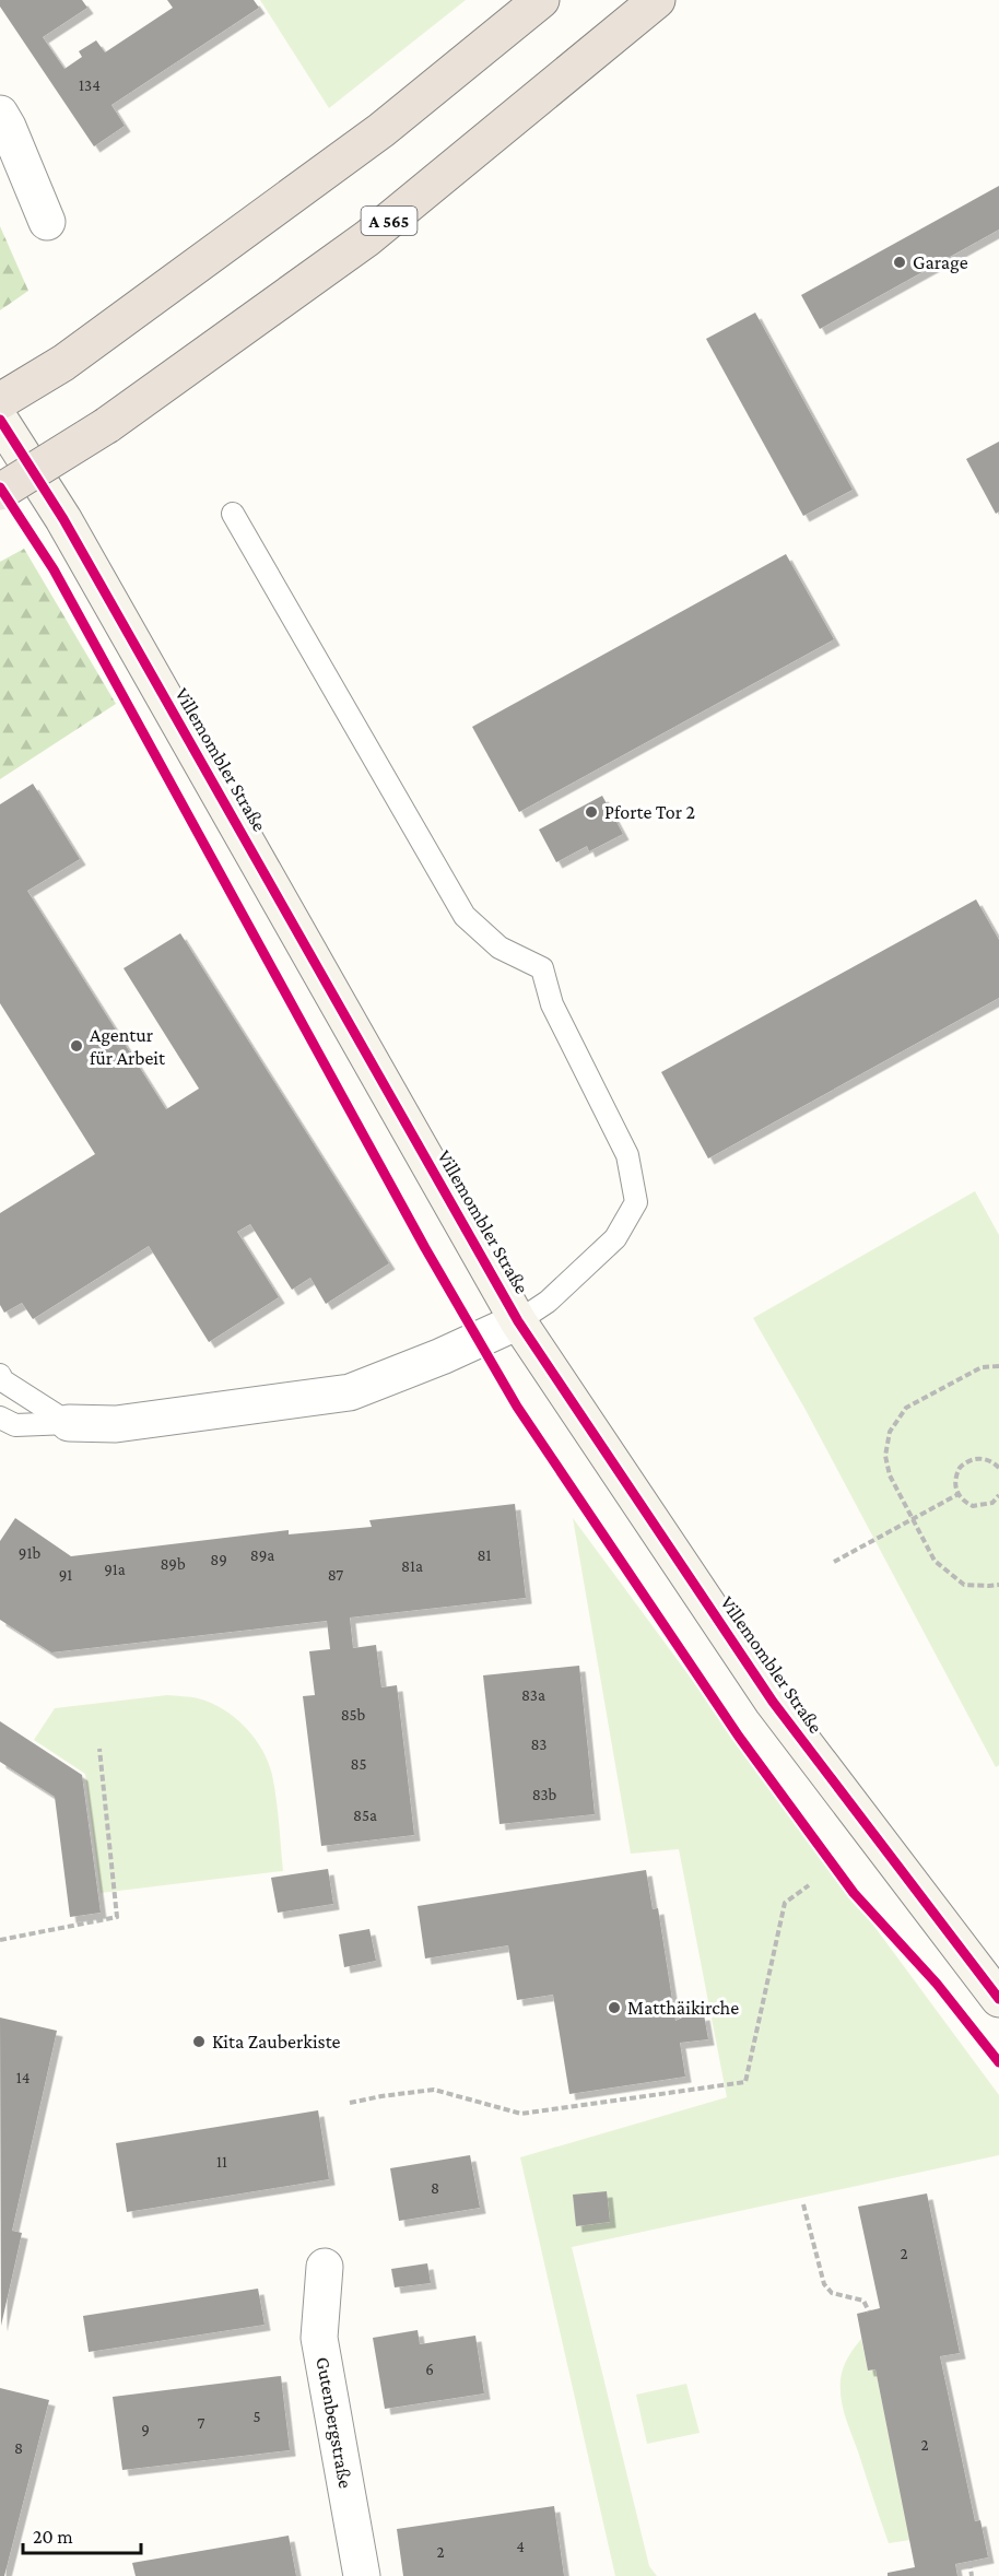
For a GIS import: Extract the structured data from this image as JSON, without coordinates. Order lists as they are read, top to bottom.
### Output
{
  "streets": {
    "highway": ["A 565"],
    "street": ["Villemombler Straße", "Gutenbergstraße"]
  },
  "places": [
    "Garage",
    "Pforte Tor 2",
    "Agentur für Arbeit",
    "Matthäikirche",
    "Kita Zauberkiste"
  ],
  "house_numbers": [
    "134",
    "91b",
    "89a",
    "81",
    "89",
    "89b",
    "81a",
    "91a",
    "91",
    "87",
    "83a",
    "85b",
    "83",
    "85",
    "83b",
    "85a",
    "14",
    "11",
    "8",
    "2",
    "6",
    "5",
    "7",
    "9",
    "2",
    "8",
    "4",
    "2"
  ],
  "scale_bar": "20 m"
}
